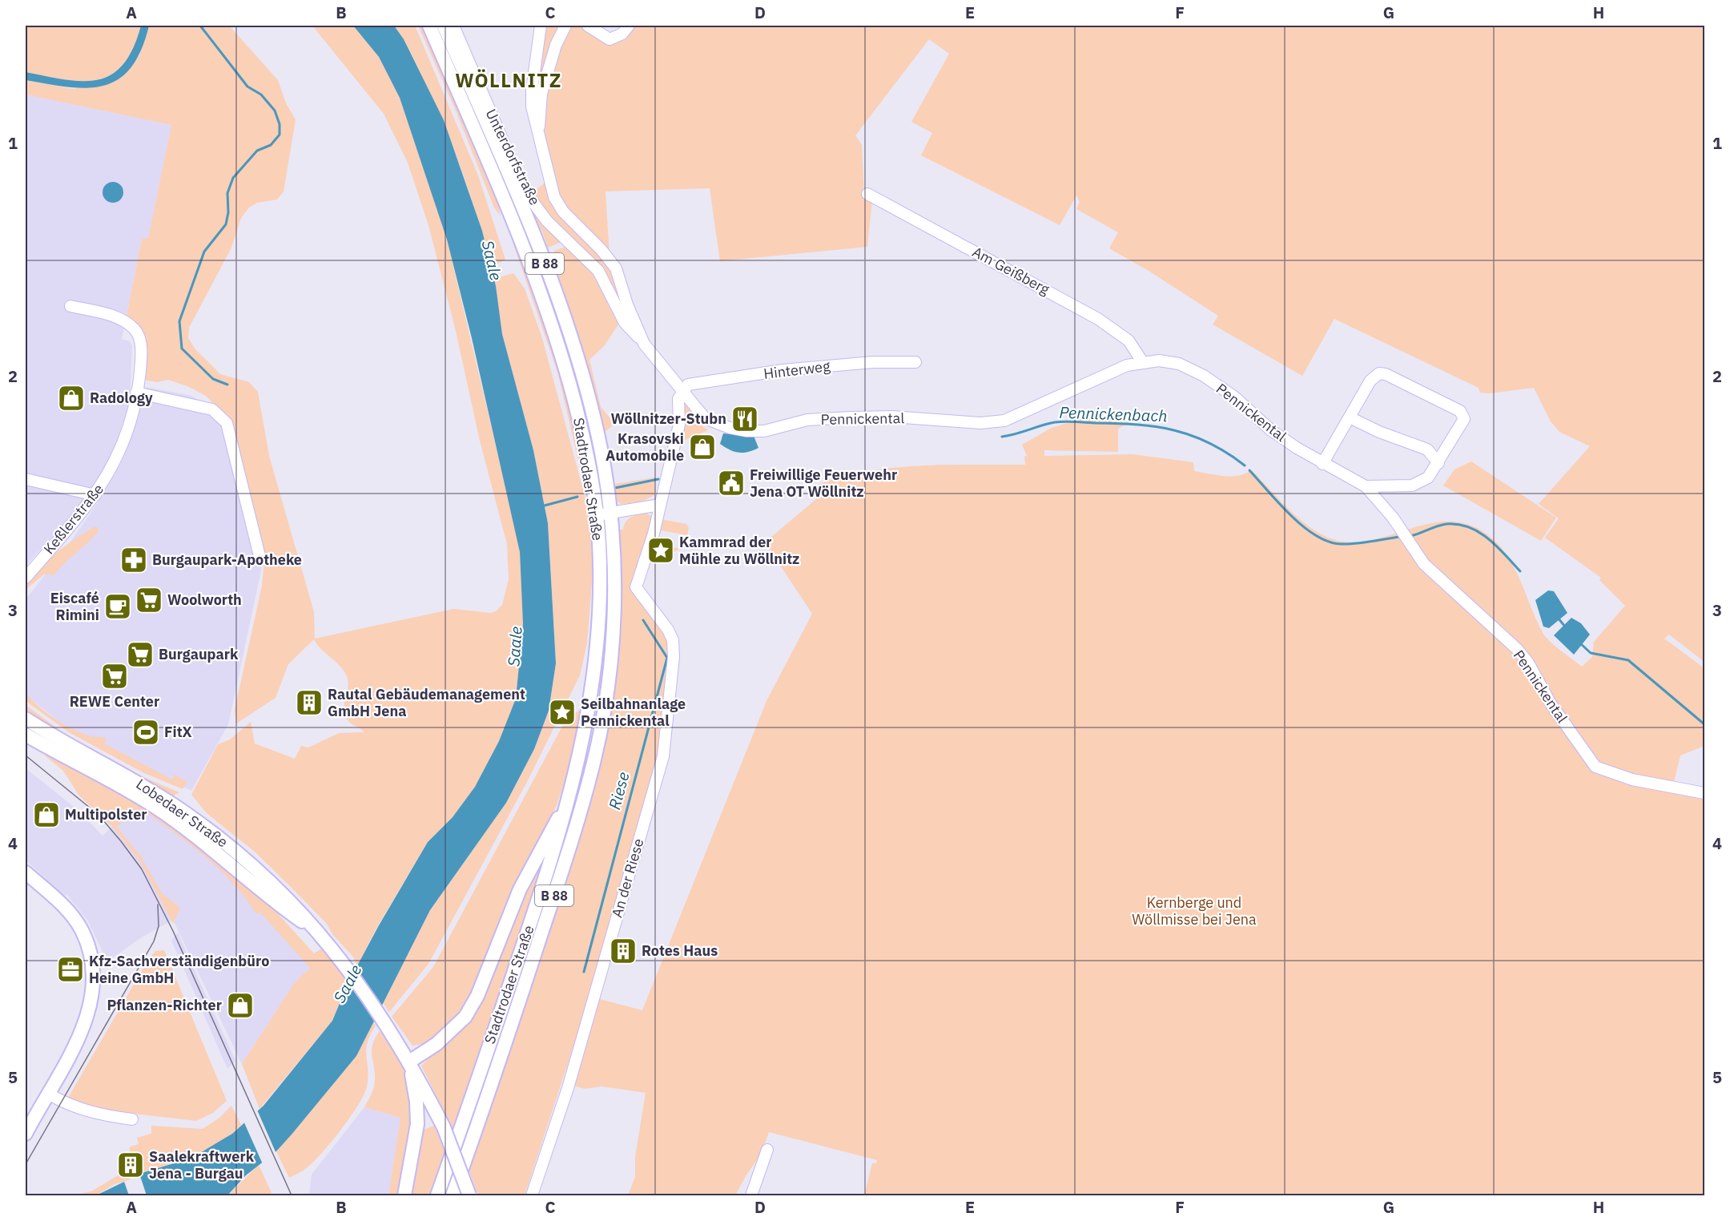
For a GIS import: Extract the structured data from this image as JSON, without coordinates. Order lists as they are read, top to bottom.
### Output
{
  "streets": {
    "main road": ["B 88", "Stadtrodaer Straße", "Lobedaer Straße"],
    "street": [
      "Unterdorfstraße",
      "Am Geißberg",
      "Hinterweg",
      "Pennickental",
      "Keßlerstraße",
      "An der Riese"
    ]
  },
  "crossings": [
    ["Unterdorfstraße", "Pennickental"],
    ["Am Geißberg", "Pennickental"],
    ["Hinterweg", "Pennickental"]
  ],
  "districts": ["WÖLLNITZ"],
  "water": ["Saale", "Pennickenbach", "Riese"],
  "parks": ["Kernberge und Wöllmisse bei Jena"],
  "places": {
    "shop": [
      "Radology",
      "Krasovski Automobile",
      "Multipolster",
      "Pflanzen-Richter"
    ],
    "restaurant": ["Wöllnitzer-Stubn"],
    "public building": ["Freiwillige Feuerwehr Jena OT Wöllnitz"],
    "place": ["Kammrad der Mühle zu Wöllnitz", "Seilbahnanlage Pennickental"],
    "pharmacy": ["Burgaupark-Apotheke"],
    "supermarket": ["Woolworth", "Burgaupark", "REWE Center"],
    "cafe": ["Eiscafé Rimini"],
    "building": ["Rautal Gebäudemanagement GmbH Jena", "Rotes Haus", "Saalekraftwerk Jena - Burgau"],
    "sports": ["FitX"],
    "office": ["Kfz-Sachverständigenbüro Heine GmbH"]
  },
  "grid": {
    "columns": [
      "A",
      "B",
      "C",
      "D",
      "E",
      "F",
      "G",
      "H"
    ],
    "rows": [
      "1",
      "2",
      "3",
      "4",
      "5"
    ]
  }
}
